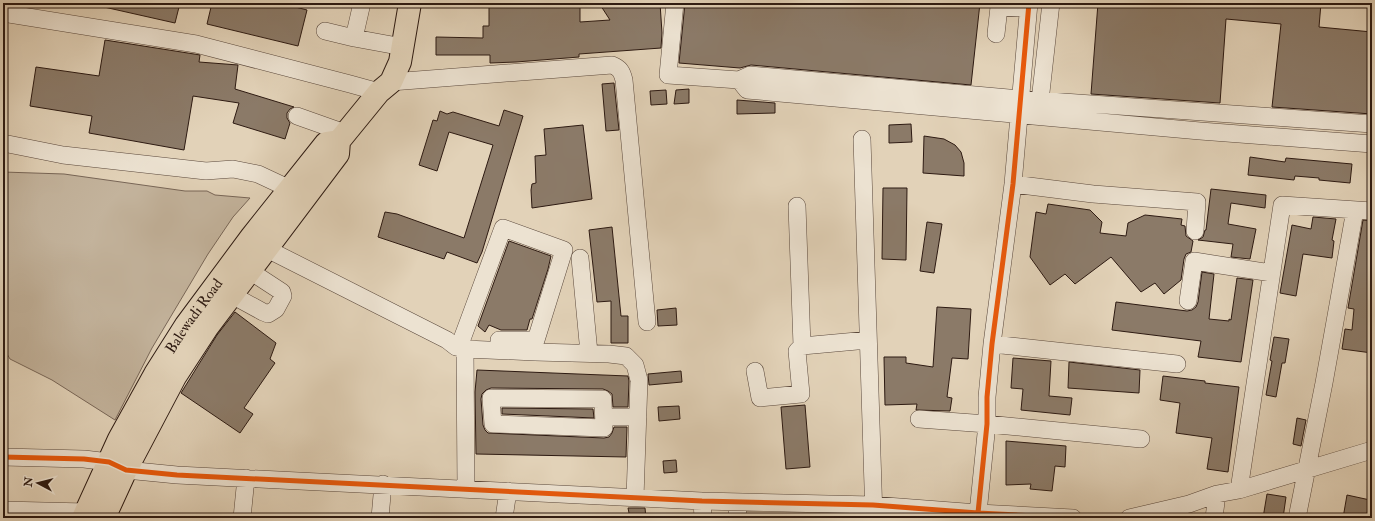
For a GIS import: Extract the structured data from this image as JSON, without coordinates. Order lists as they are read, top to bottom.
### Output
{
  "streets": {
    "main road": ["Balewadi Road"]
  },
  "north": "left"
}
